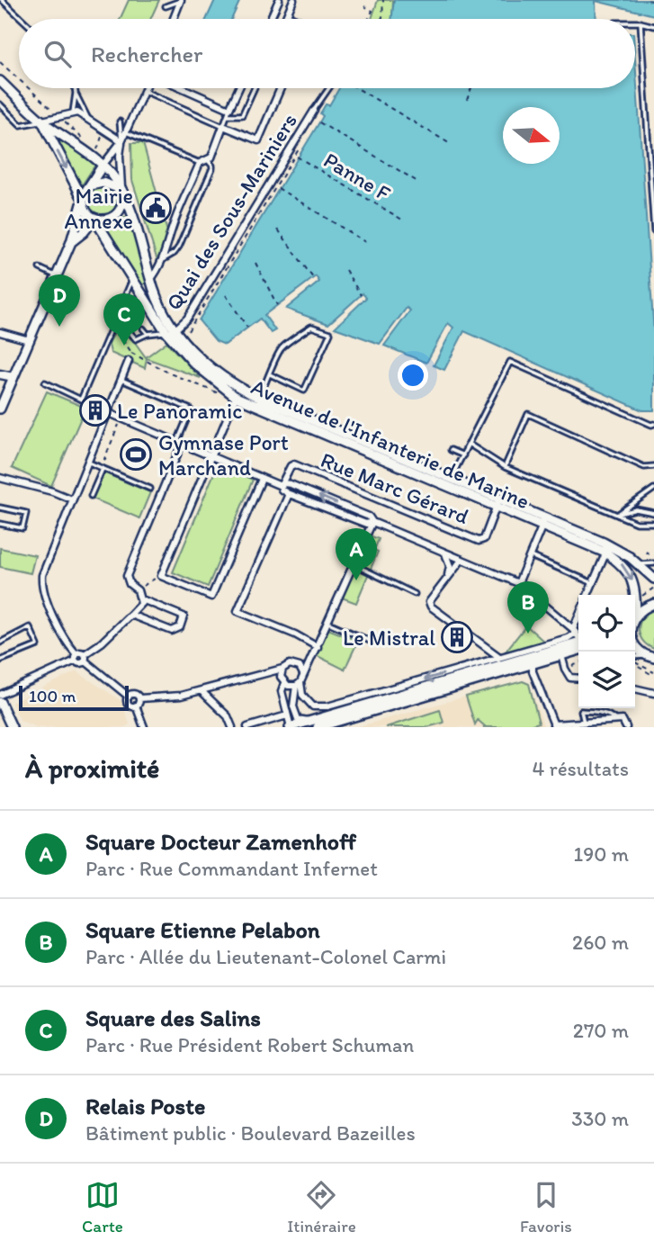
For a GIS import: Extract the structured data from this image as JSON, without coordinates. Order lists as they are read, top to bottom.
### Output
{
  "streets": {
    "main road": ["Avenue de l'Infanterie de Marine"],
    "street": ["Quai des Sous-Mariniers", "Rue Marc Gérard"],
    "path": ["Panne F"]
  },
  "crossings": [
    ["Quai des Sous-Mariniers", "Avenue de l'Infanterie de Marine"],
    ["Avenue de l'Infanterie de Marine", "Rue Marc Gérard"]
  ],
  "places": {
    "public building": ["Mairie Annexe"],
    "building": ["Le Panoramic", "Le Mistral"],
    "sports": ["Gymnase Port Marchand"]
  },
  "scale_bar": "100 m",
  "north": "right",
  "page": {
    "search": "Rechercher",
    "pins": [
      "D",
      "C",
      "A",
      "B"
    ],
    "scale": "100 m",
    "heading": ["À proximité", "4 résultats"],
    "list": [
      {
        "mark": "A",
        "name": "Square Docteur Zamenhoff",
        "note": "Parc · Rue Commandant Infernet",
        "value": "190 m"
      },
      {
        "mark": "B",
        "name": "Square Etienne Pelabon",
        "note": "Parc · Allée du Lieutenant-Colonel Carmi",
        "value": "260 m"
      },
      {
        "mark": "C",
        "name": "Square des Salins",
        "note": "Parc · Rue Président Robert Schuman",
        "value": "270 m"
      },
      {
        "mark": "D",
        "name": "Relais Poste",
        "note": "Bâtiment public · Boulevard Bazeilles",
        "value": "330 m"
      }
    ],
    "nav": ["Carte", "Itinéraire", "Favoris"]
  }
}
